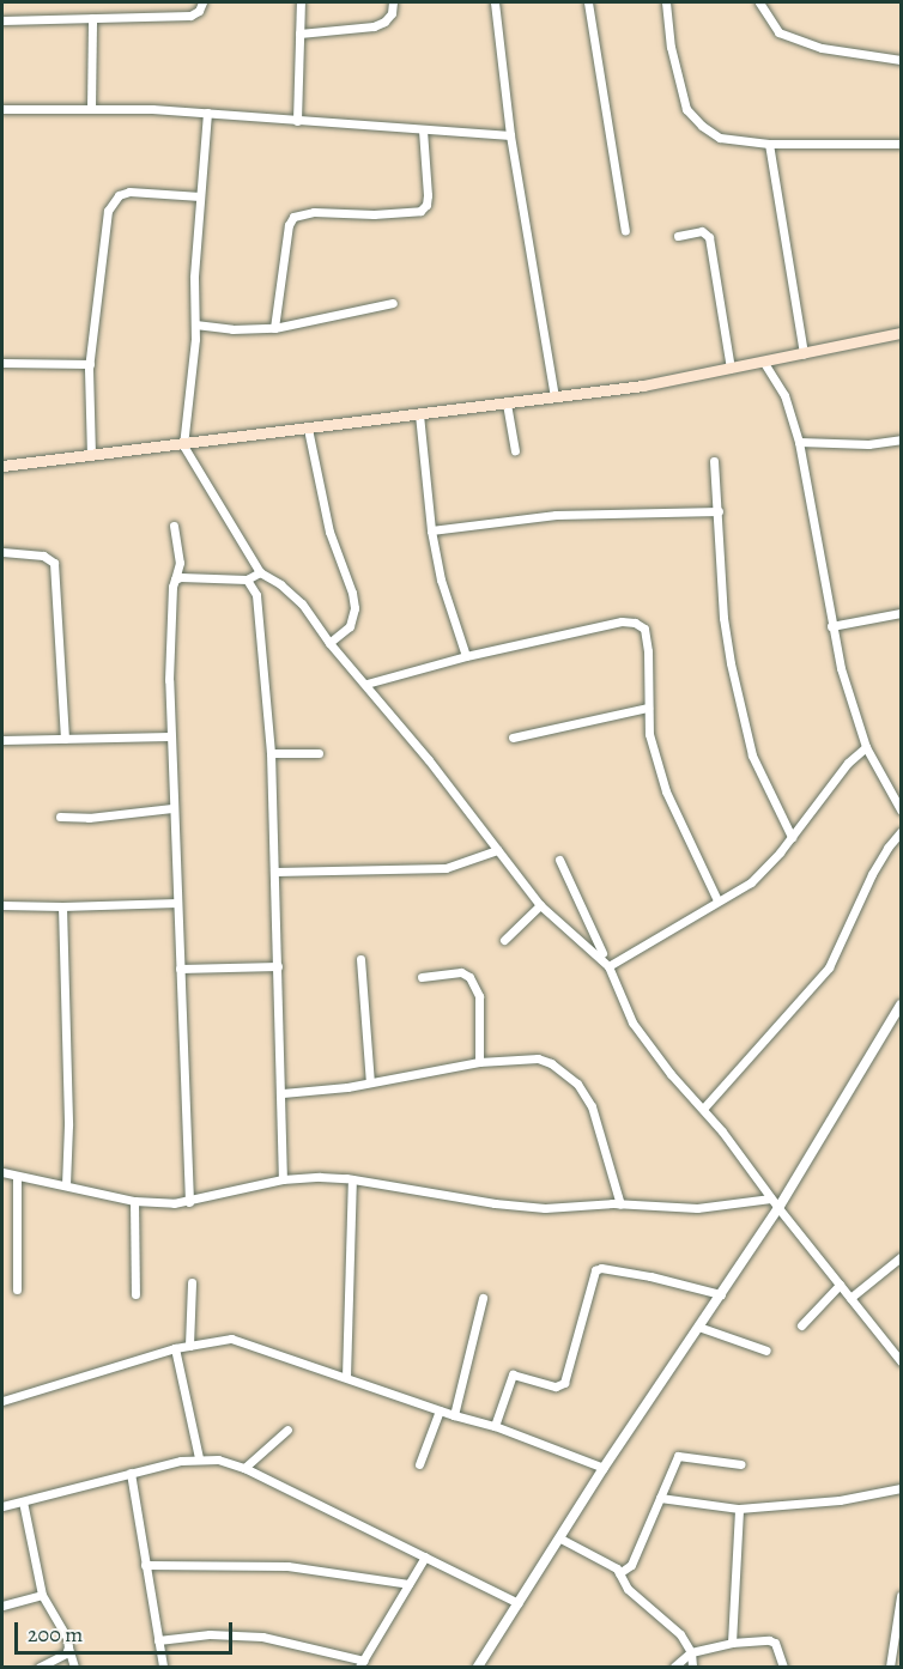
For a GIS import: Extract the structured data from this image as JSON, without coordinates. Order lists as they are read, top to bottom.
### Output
{
  "scale_bar": "200 m"
}
